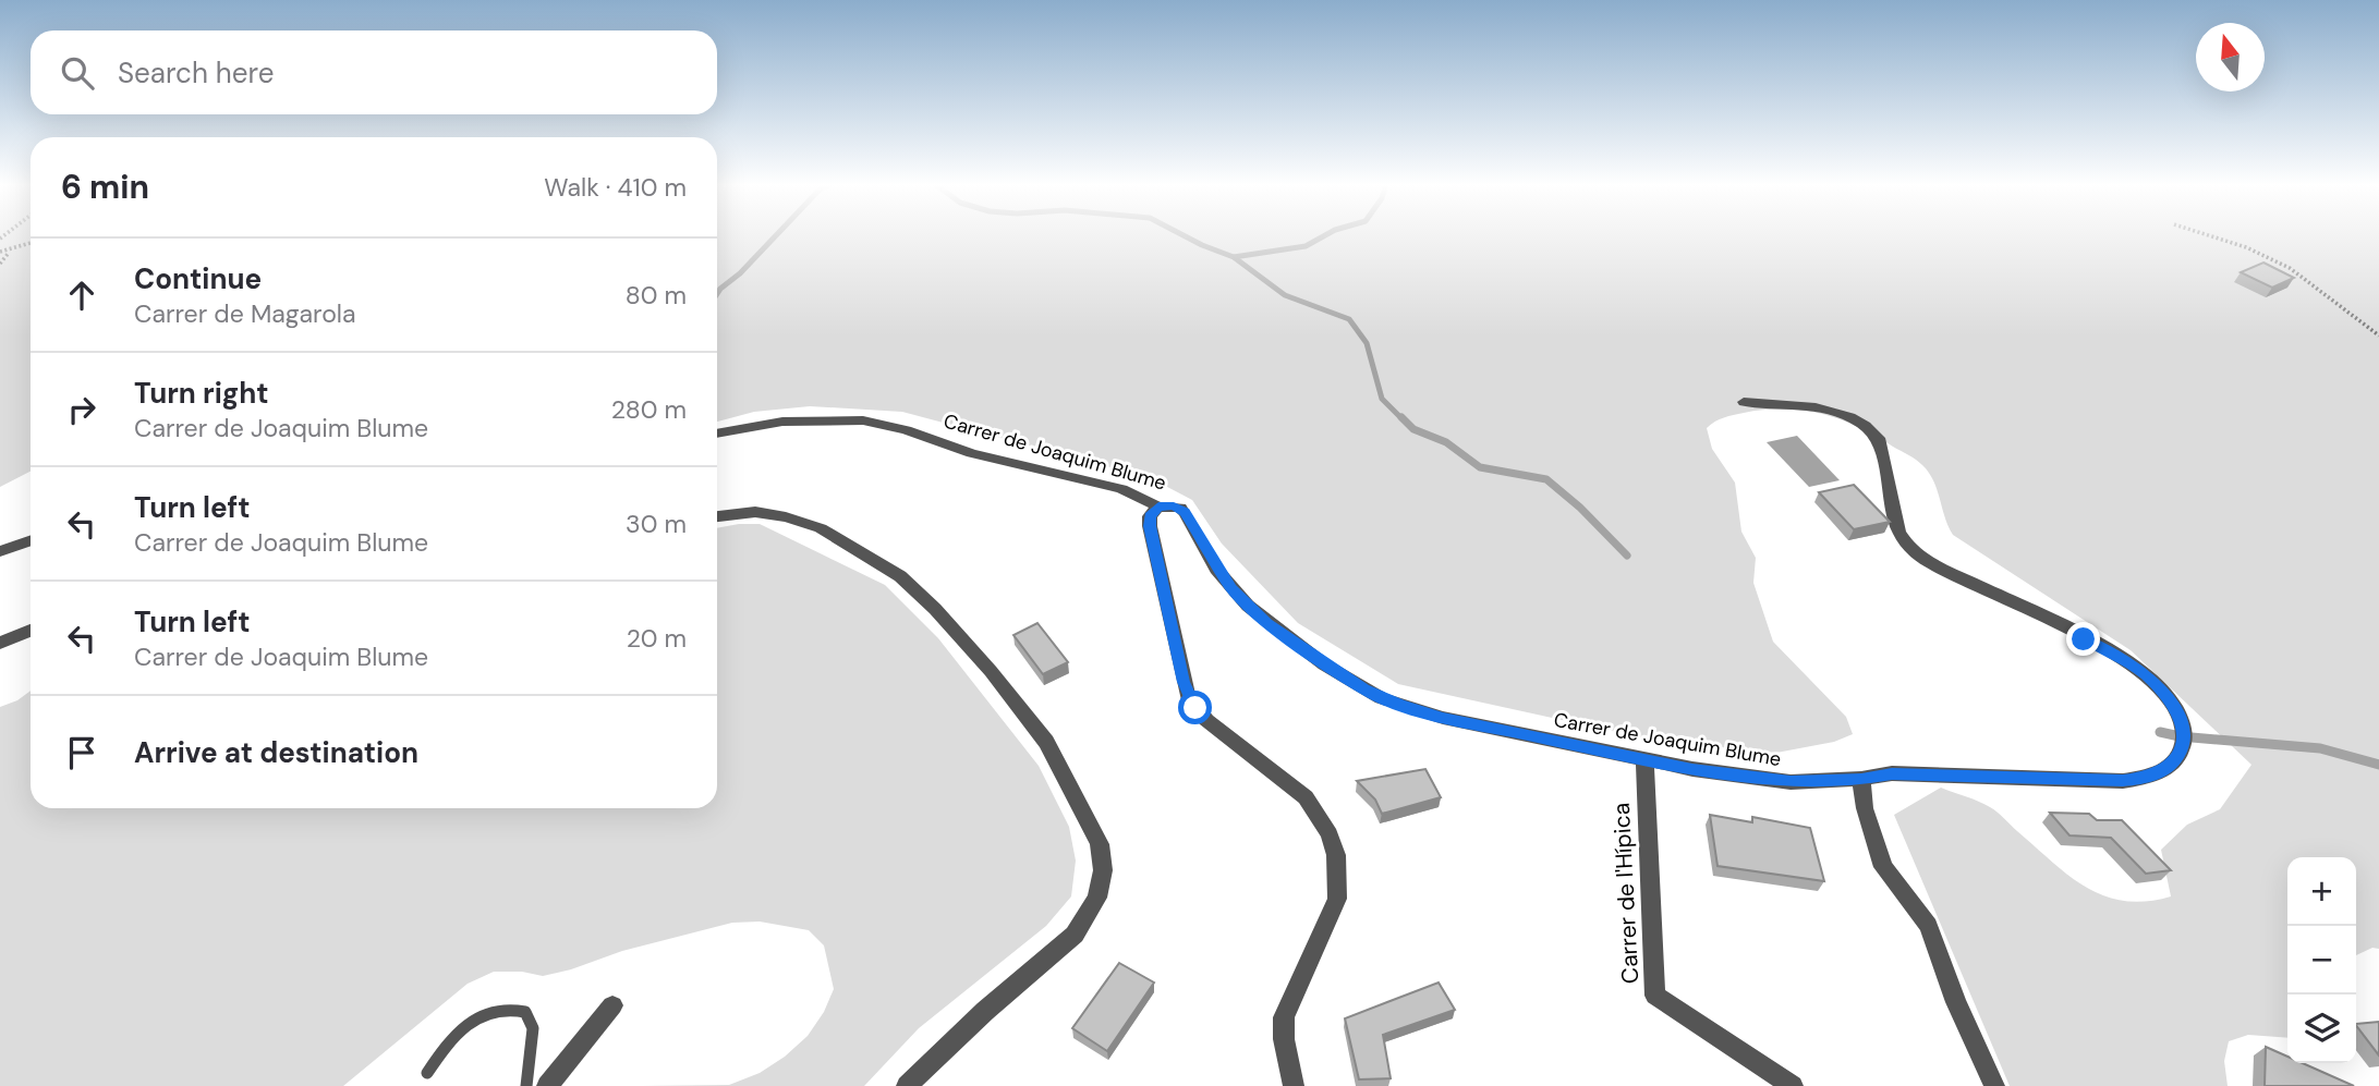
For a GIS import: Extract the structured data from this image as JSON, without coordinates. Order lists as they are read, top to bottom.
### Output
{
  "streets": {
    "street": ["Carrer de Joaquim Blume", "Carrer de l'Hípica"]
  },
  "crossings": [
    ["Carrer de Joaquim Blume", "Carrer de l'Hípica"]
  ],
  "north": "top",
  "page": {
    "search": "Search here",
    "heading": ["6 min", "Walk · 410 m"],
    "list": [
      ["Continue", "Carrer de Magarola", "80 m"],
      ["Turn right", "Carrer de Joaquim Blume", "280 m"],
      ["Turn left", "Carrer de Joaquim Blume", "30 m"],
      ["Turn left", "Carrer de Joaquim Blume", "20 m"],
      "Arrive at destination"
    ],
    "map_buttons": ["+", "−"]
  }
}
